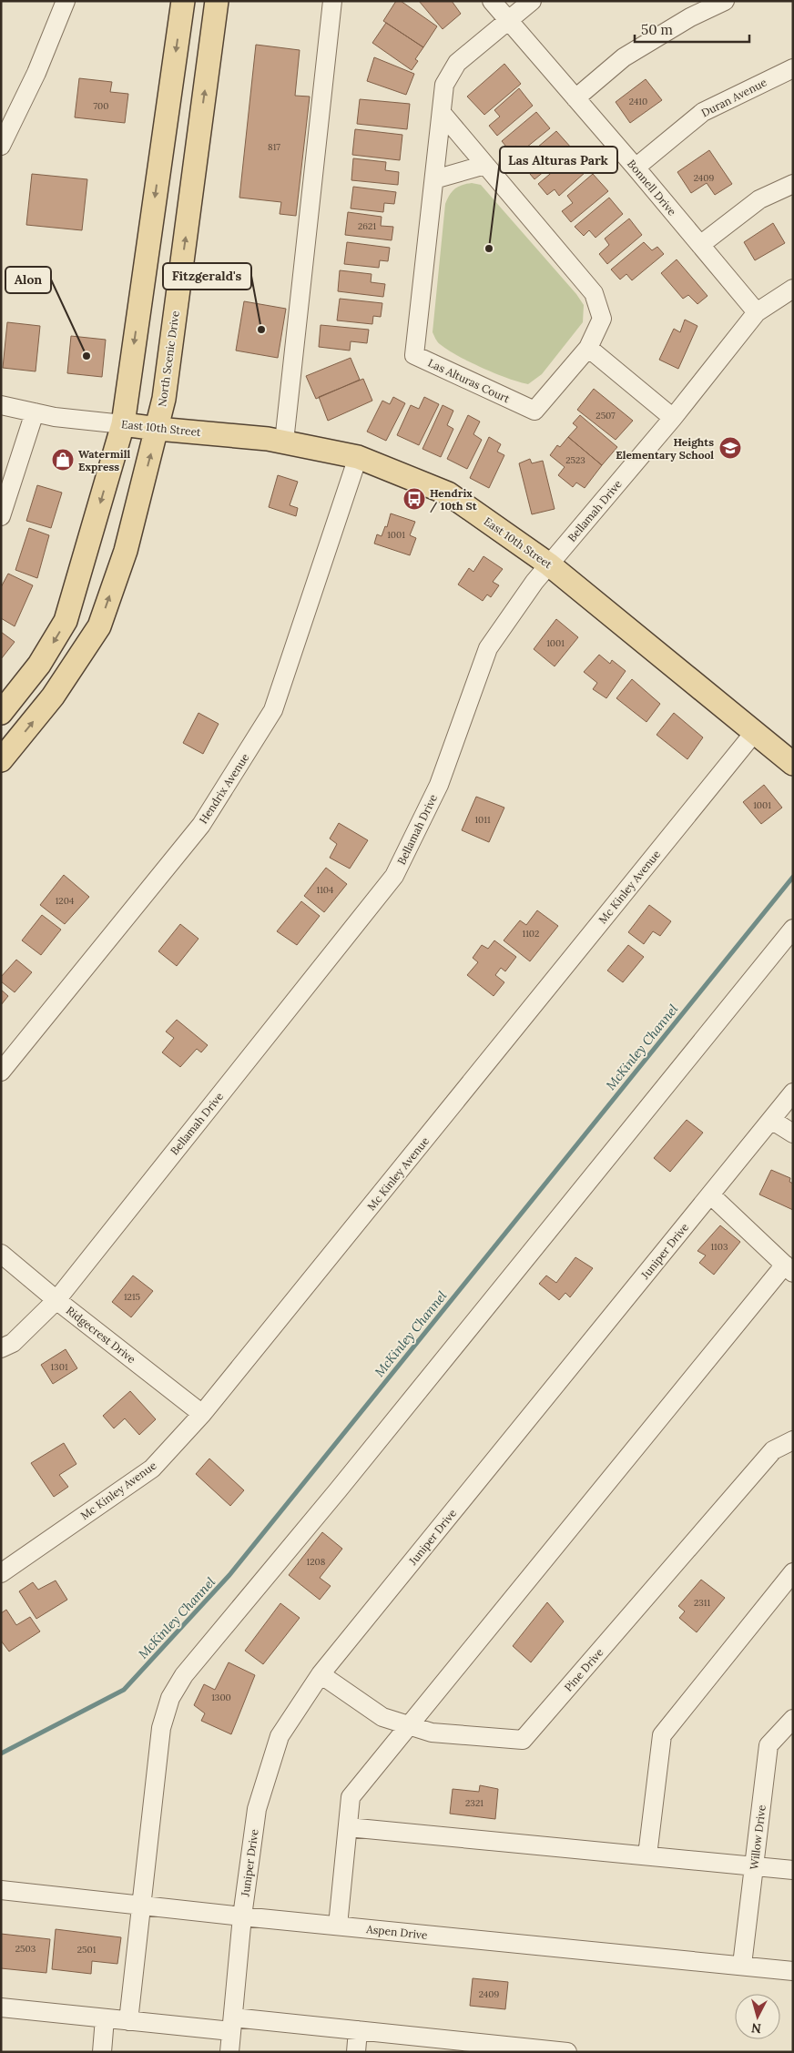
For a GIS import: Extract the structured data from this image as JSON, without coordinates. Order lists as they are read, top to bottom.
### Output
{
  "streets": {
    "main road": ["North Scenic Drive", "East 10th Street"],
    "street": [
      "Duran Avenue",
      "Bonnell Drive",
      "Las Alturas Court",
      "Bellamah Drive",
      "Hendrix Avenue",
      "Mc Kinley Avenue",
      "Juniper Drive",
      "Ridgecrest Drive",
      "Pine Drive",
      "Willow Drive",
      "Aspen Drive"
    ]
  },
  "crossings": [
    ["Duran Avenue", "Bonnell Drive"],
    ["Bonnell Drive", "Las Alturas Court"],
    ["Bonnell Drive", "Bellamah Drive"],
    ["North Scenic Drive", "East 10th Street"],
    ["East 10th Street", "Bellamah Drive"],
    ["East 10th Street", "Hendrix Avenue"],
    ["East 10th Street", "Mc Kinley Avenue"],
    ["Bellamah Drive", "Ridgecrest Drive"],
    ["Mc Kinley Avenue", "Ridgecrest Drive"],
    ["Juniper Drive", "Pine Drive"],
    ["Juniper Drive", "Aspen Drive"],
    ["Willow Drive", "Aspen Drive"]
  ],
  "water": ["McKinley Channel"],
  "places": {
    "other": ["Las Alturas Park", "Fitzgerald's", "Alon"],
    "school or university": ["Heights Elementary School"],
    "shop": ["Watermill Express"],
    "bus stop": ["Hendrix / 10th St"]
  },
  "house_numbers": [
    "2410",
    "700",
    "817",
    "2409",
    "2621",
    "2507",
    "2523",
    "1001",
    "1001",
    "1001",
    "1011",
    "1104",
    "1204",
    "1102",
    "1103",
    "1215",
    "1301",
    "1208",
    "2311",
    "1300",
    "2321",
    "2503",
    "2501",
    "2409"
  ],
  "scale_bar": "50 m",
  "north": "bottom"
}
